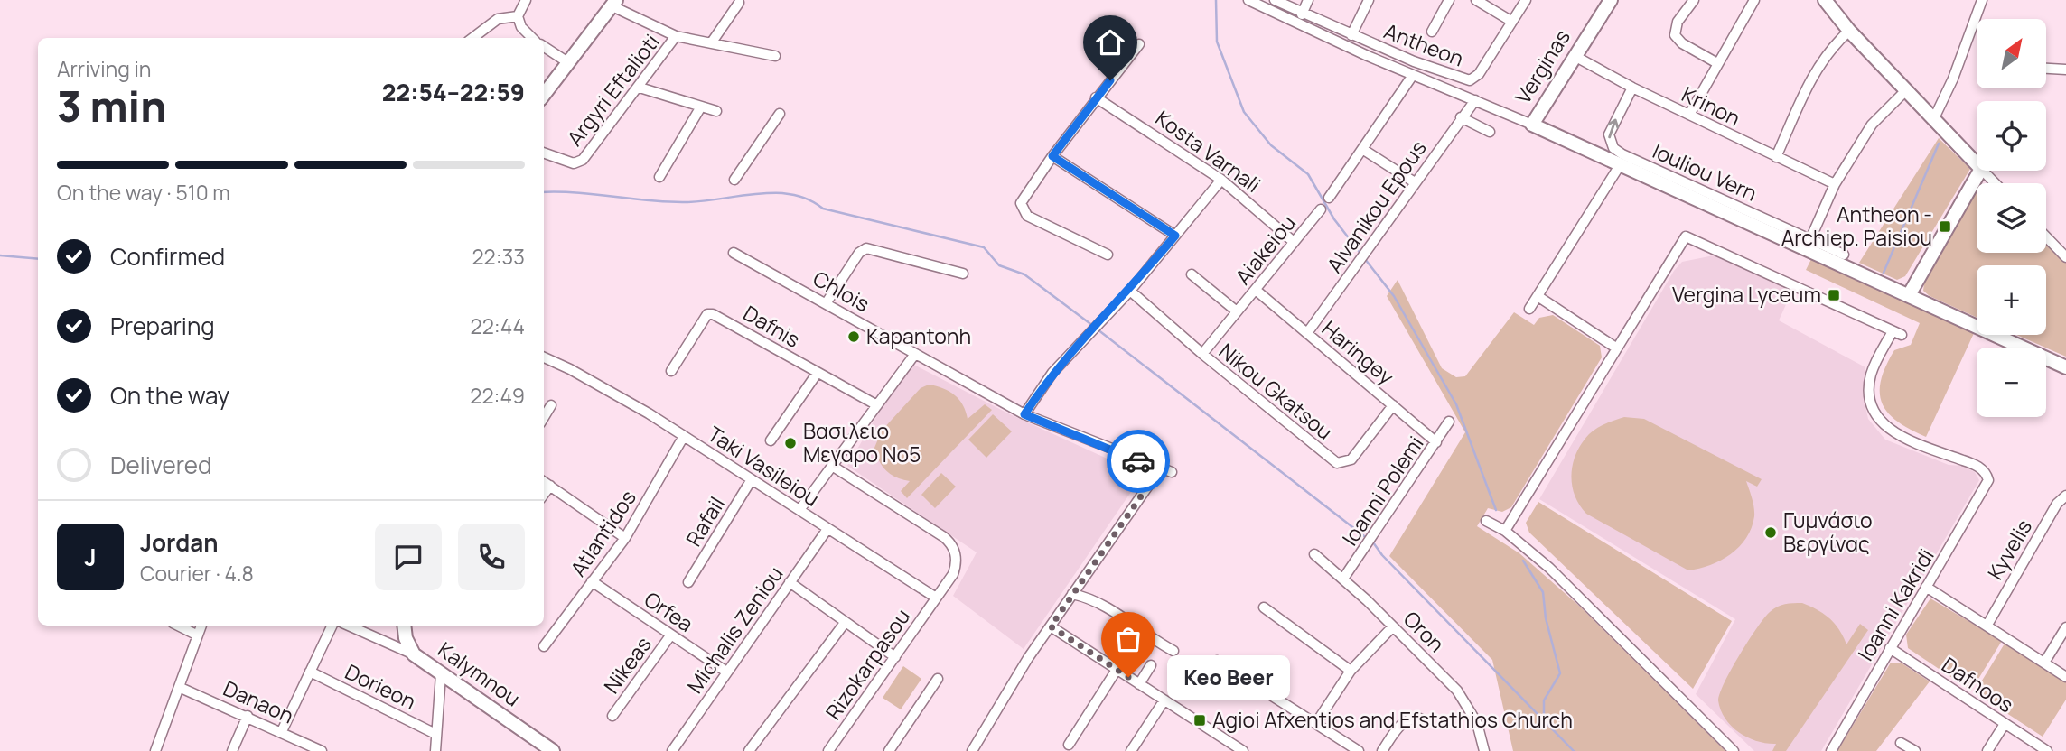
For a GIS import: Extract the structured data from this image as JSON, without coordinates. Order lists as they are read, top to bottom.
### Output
{
  "streets": {
    "street": [
      "Antheon",
      "Verginas",
      "Argyri Eftalioti",
      "Krinon",
      "Kosta Varnali",
      "Iouliou Vern",
      "Alvanikou Epous",
      "Aiakeiou",
      "Chlois",
      "Dafnis",
      "Haringey",
      "Nikou Gkatsou",
      "Taki Vasileiou",
      "Ioanni Polemi",
      "Rafail",
      "Atlantidos",
      "Kyvelis",
      "Ioanni Kakridi",
      "Orfea",
      "Michalis Zeniou",
      "Oron",
      "Rizokarpasou",
      "Nikeas",
      "Kalymnou",
      "Dafnoos",
      "Dorieon",
      "Danaon"
    ]
  },
  "crossings": [
    ["Verginas", "Krinon"],
    ["Krinon", "Iouliou Vern"],
    ["Kosta Varnali", "Aiakeiou"],
    ["Alvanikou Epous", "Haringey"],
    ["Aiakeiou", "Haringey"],
    ["Aiakeiou", "Nikou Gkatsou"],
    ["Haringey", "Nikou Gkatsou"],
    ["Haringey", "Ioanni Polemi"],
    ["Taki Vasileiou", "Rafail"],
    ["Taki Vasileiou", "Atlantidos"],
    ["Taki Vasileiou", "Michalis Zeniou"],
    ["Taki Vasileiou", "Rizokarpasou"],
    ["Ioanni Polemi", "Oron"],
    ["Atlantidos", "Orfea"],
    ["Ioanni Kakridi", "Dafnoos"],
    ["Orfea", "Michalis Zeniou"],
    ["Orfea", "Nikeas"]
  ],
  "places": {
    "transit": ["Antheon - Archiep. Paisiou", "Vergina Lyceum", "Agioi Afxentios and Efstathios Church"],
    "other": [
      "Kapantonh",
      "Βασιλειο Μεγαρο Νο5",
      "Γυμνάσιο Βεργίνας",
      "Keo Beer"
    ]
  },
  "north": "top right",
  "page": {
    "map_buttons": ["+", "−"],
    "heading": ["3 min", "Arriving in", "22:54–22:59"],
    "panel": ["Jordan", "Courier · 4.8"],
    "bar": "On the way · 510 m",
    "list": [
      ["Confirmed", "22:33"],
      ["Preparing", "22:44"],
      ["On the way", "22:49"],
      "Delivered"
    ],
    "round": "J",
    "bubble": "Keo Beer"
  }
}
